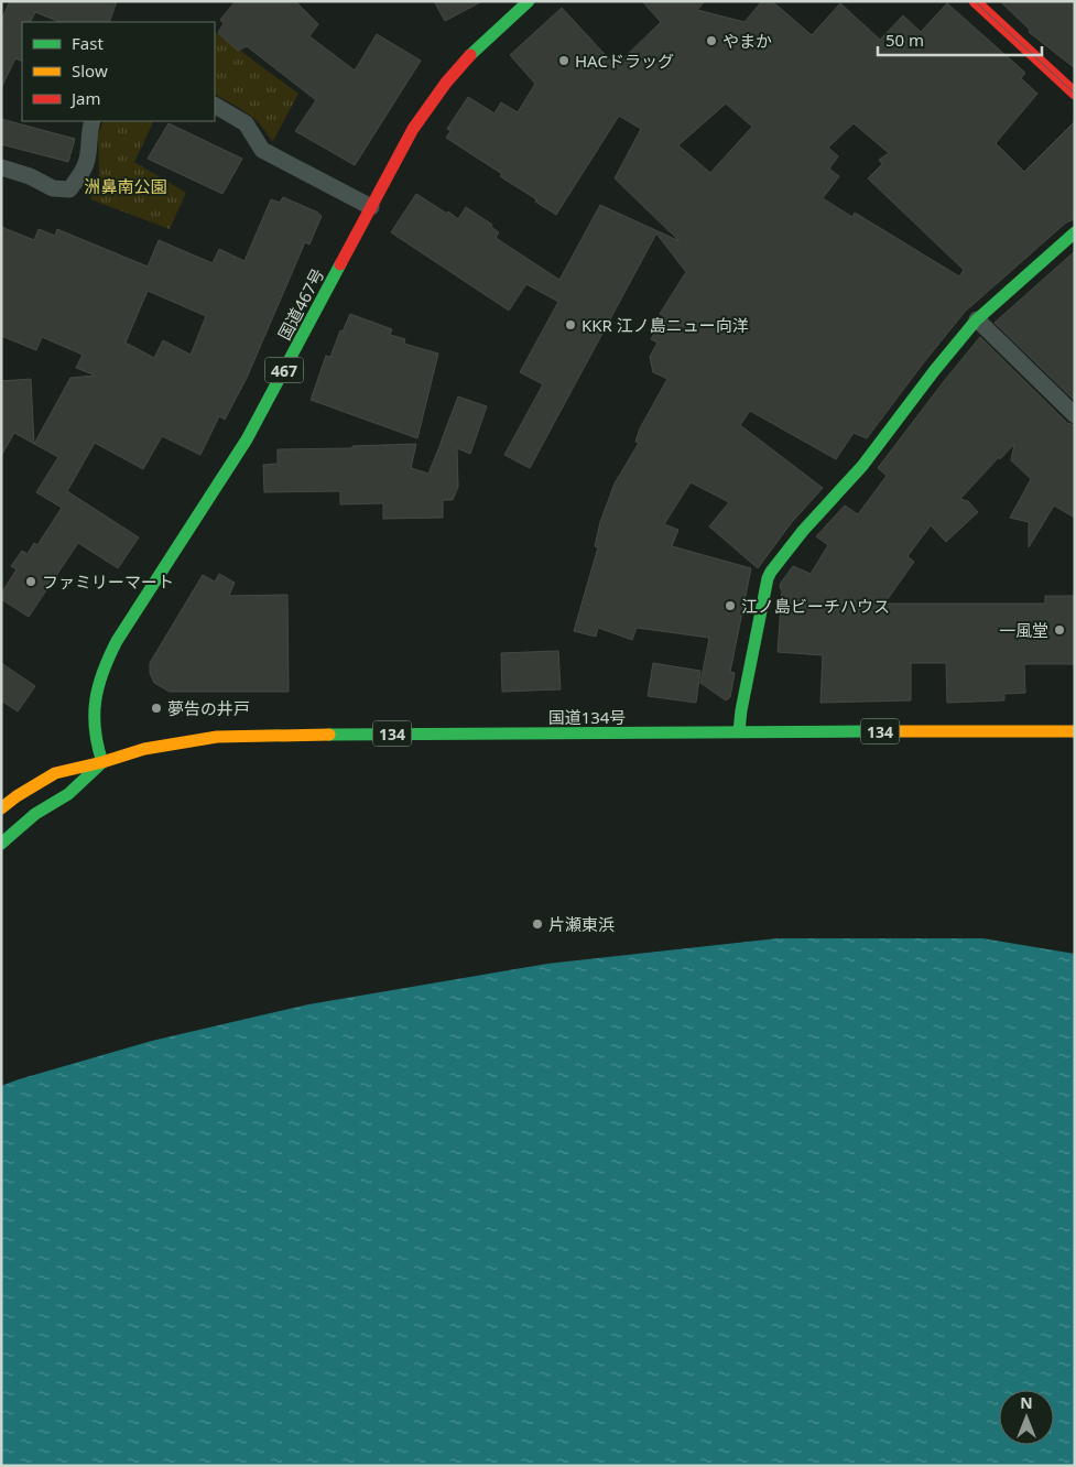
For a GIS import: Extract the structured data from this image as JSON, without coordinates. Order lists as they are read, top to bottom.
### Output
{
  "streets": {
    "main road": [
      "国道467号",
      "467",
      "国道134号",
      "134"
    ]
  },
  "crossings": [
    ["国道467号", "国道134号"]
  ],
  "parks": ["洲鼻南公園"],
  "places": [
    "やまか",
    "HACドラッグ",
    "KKR 江ノ島ニュー向洋",
    "ファミリーマート",
    "江ノ島ビーチハウス",
    "一風堂",
    "夢告の井戸",
    "片瀬東浜"
  ],
  "legend": ["Fast", "Slow", "Jam"],
  "scale_bar": "50 m",
  "north": "top"
}
